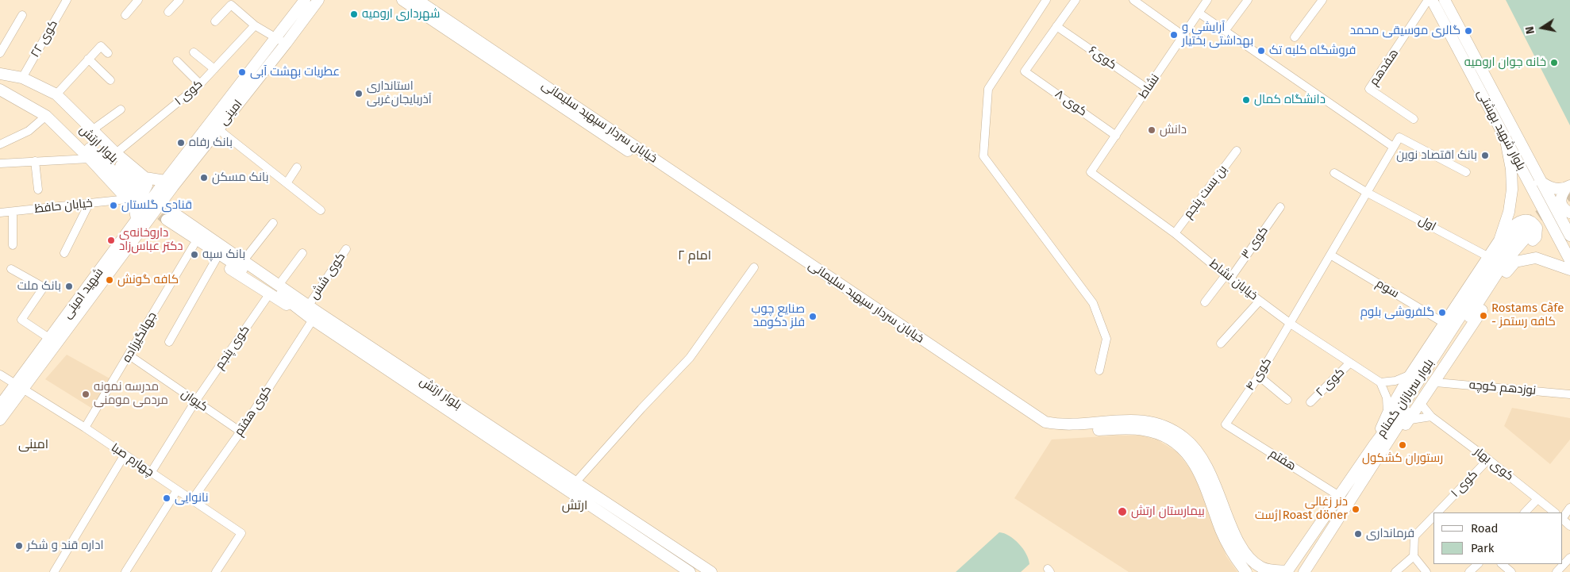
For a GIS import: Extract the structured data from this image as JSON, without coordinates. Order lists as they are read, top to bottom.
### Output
{
  "streets": {
    "main road": [
      "امینی",
      "خیابان سردار سپهبد سلیمانی",
      "بلوار شهید بهشتی",
      "بلوار ارتش",
      "شهید امینی",
      "بلوار سربازان گمنام"
    ],
    "street": [
      "کوی ۲۲",
      "کوی۶",
      "هفدهم",
      "نشاط",
      "کوی ۱",
      "کوی ۸",
      "بن بست پنجم",
      "خیابان حافظ",
      "اول",
      "کوی ۳",
      "کوی شش",
      "خیابان نشاط",
      "سوم",
      "جهانگیرزاده",
      "کوی پنجم",
      "کوی ۴",
      "کوی ۲",
      "نوزدهم کوچه",
      "کیوان",
      "کوی هفتم",
      "چهارم صبا",
      "هفتم",
      "کوی بهار"
    ]
  },
  "crossings": [
    ["کوی۶", "نشاط"],
    ["کوی۶", "کوی ۸"],
    ["نشاط", "کوی ۸"],
    ["نشاط", "خیابان نشاط"],
    ["کوی ۱", "کوی بهار"],
    ["امینی", "شهید امینی"],
    ["خیابان سردار سپهبد سلیمانی", "بلوار سربازان گمنام"],
    ["بلوار ارتش", "خیابان حافظ"],
    ["بلوار ارتش", "کوی هفتم"],
    ["بن بست پنجم", "خیابان نشاط"],
    ["اول", "کوی ۴"],
    ["کوی ۳", "خیابان نشاط"],
    ["خیابان نشاط", "کوی ۴"],
    ["خیابان نشاط", "کوی ۲"],
    ["سوم", "کوی ۴"],
    ["شهید امینی", "چهارم صبا"],
    ["جهانگیرزاده", "کیوان"],
    ["جهانگیرزاده", "چهارم صبا"],
    ["کوی پنجم", "کیوان"],
    ["کوی پنجم", "چهارم صبا"],
    ["کوی ۴", "هفتم"],
    ["بلوار سربازان گمنام", "هفتم"],
    ["کیوان", "کوی هفتم"],
    ["کوی هفتم", "چهارم صبا"]
  ],
  "districts": ["امام ۲", "امینی", "ارتش"],
  "places": [
    "شهرداری ارومیه",
    "گالری موسیقی محمد",
    "آرایشی و بهداشتی بختیار",
    "فروشگاه کلبه تک",
    "خانه جوان ارومیه",
    "عطریات بهشت آبی",
    "استانداری آذربایجان‌غربی",
    "دانشگاه کمال",
    "دانش",
    "بانک رفاه",
    "بانک اقتصاد نوین",
    "بانک مسکن",
    "قنادی گلستان",
    "داروخانه‌ی دکتر عباس‌زاد",
    "بانک سپه",
    "کافه گونش",
    "بانک ملت",
    "گلفروشی بلوم",
    "Rostams Càfe - کافه رستمز",
    "صنایع چوب فلز دکومد",
    "مدرسه نمونه مردمی مومنی",
    "رستوران کشکول",
    "نانوایی",
    "دنر زغالی رُست|Roast döner",
    "بیمارستان ارتش",
    "فرمانداری",
    "اداره قند و شکر"
  ],
  "legend": ["Road", "Park"],
  "north": "left"
}
